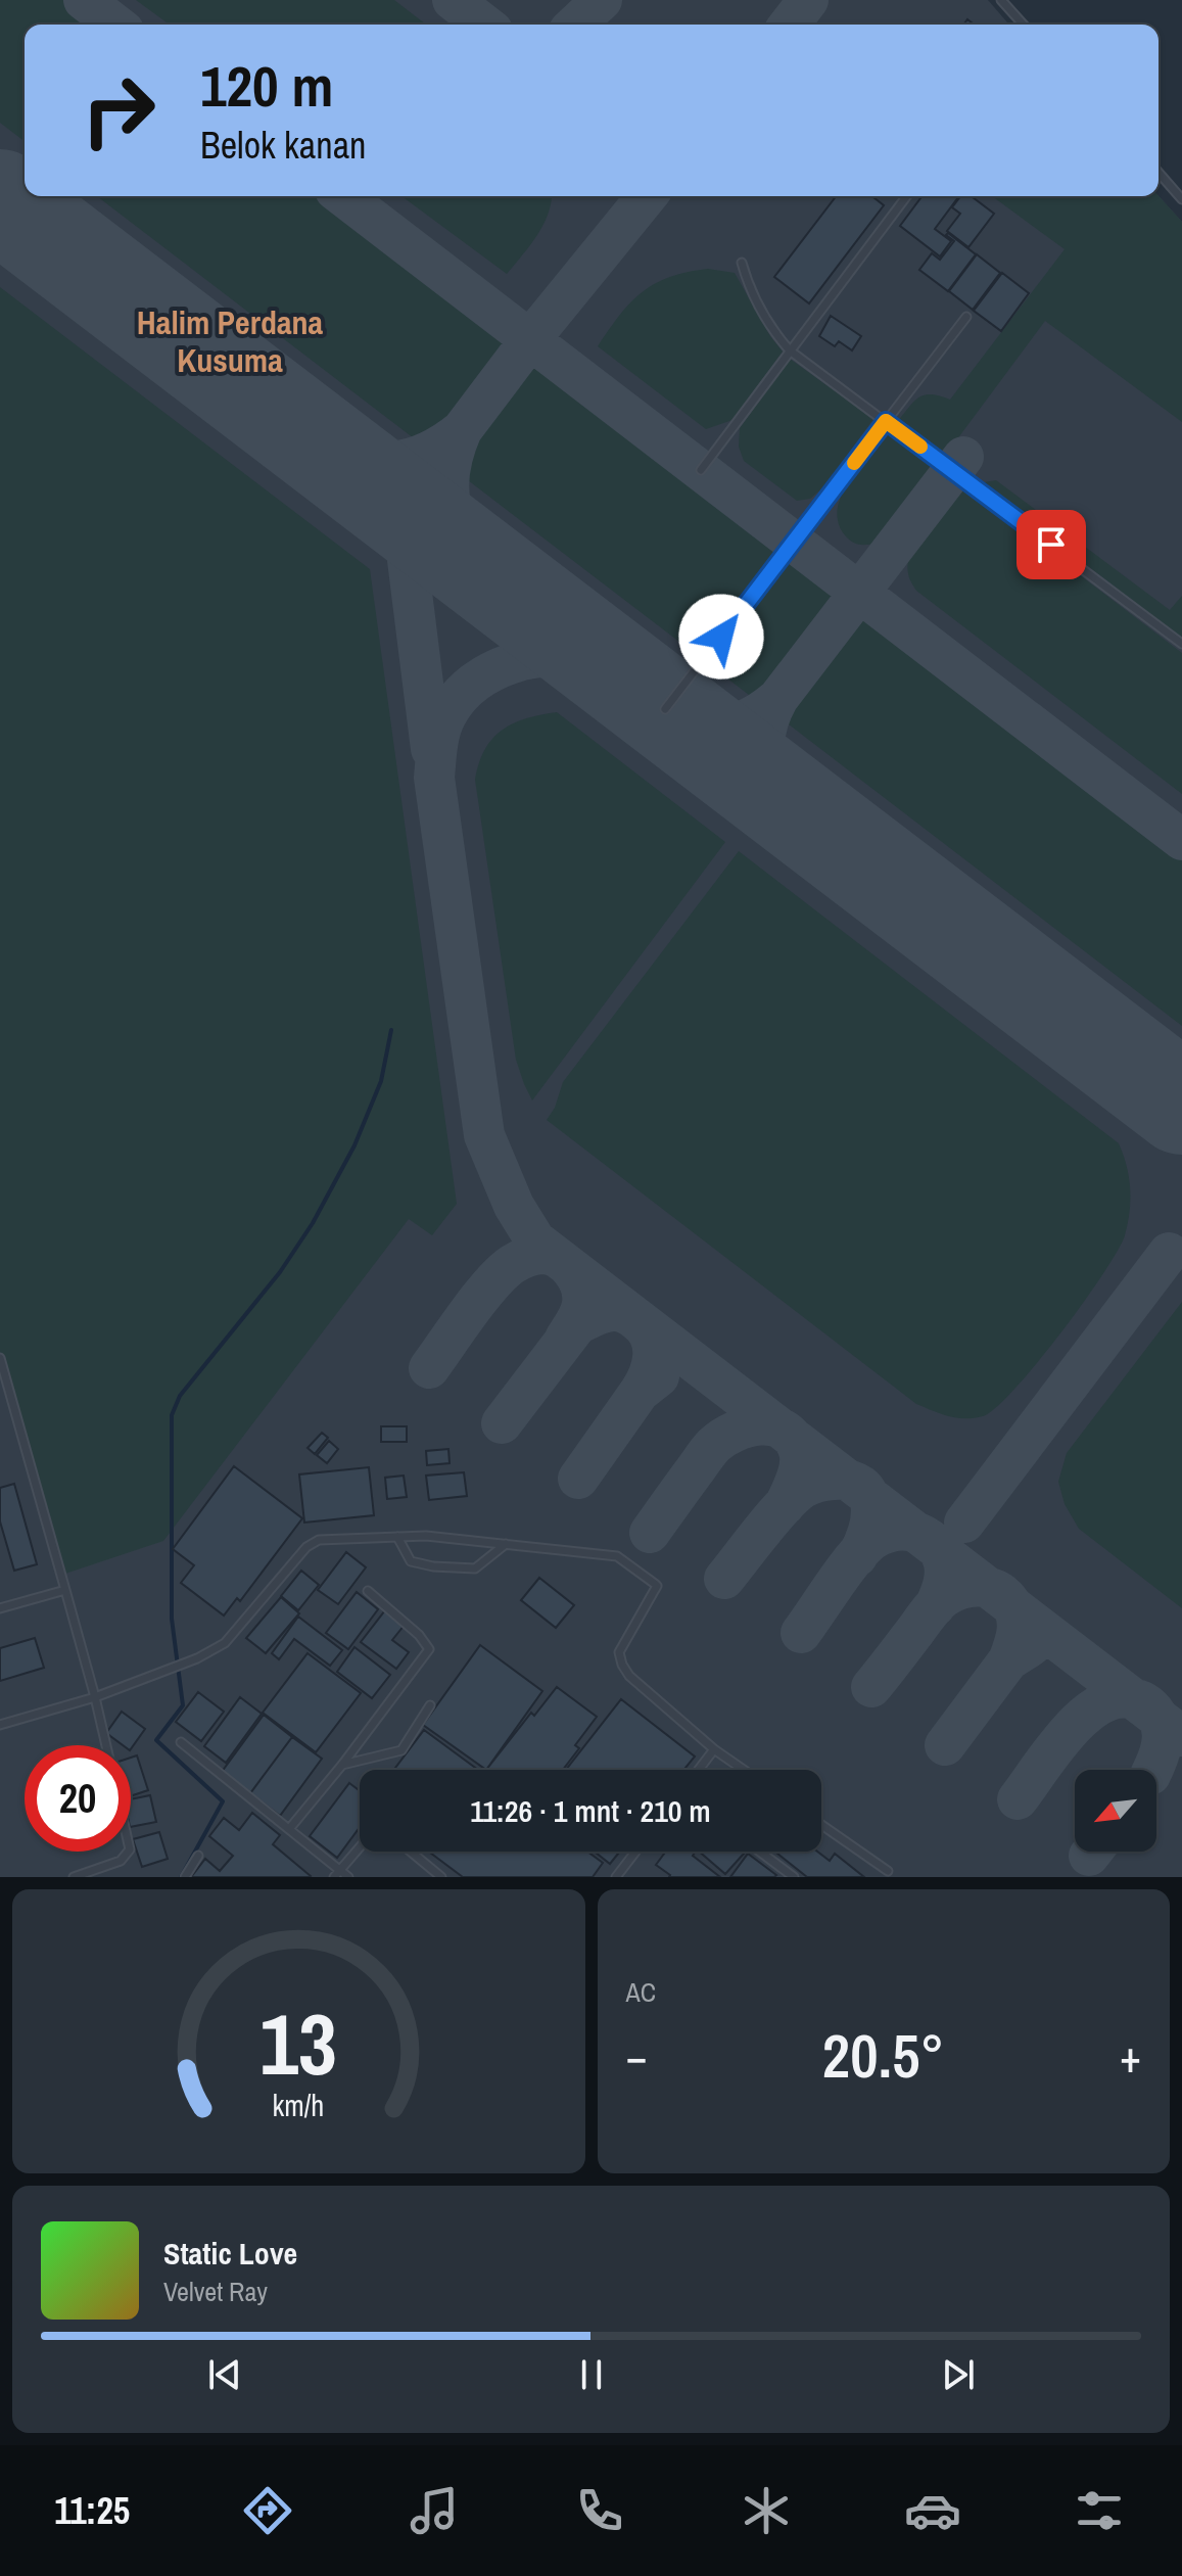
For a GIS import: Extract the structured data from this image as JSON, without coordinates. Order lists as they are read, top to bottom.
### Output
{
  "districts": ["Halim Perdana Kusuma"],
  "north": "bottom left",
  "page": {
    "turn": ["120 m", "Belok kanan"],
    "limit": "20",
    "trip": "11:26 · 1 mnt · 210 m",
    "tile": "AC",
    "heat": ["−", "20.5°", "+"],
    "song": ["Static Love", "Velvet Ray"],
    "tabs": "11:25",
    "gauge": ["13", "km/h"]
  }
}
